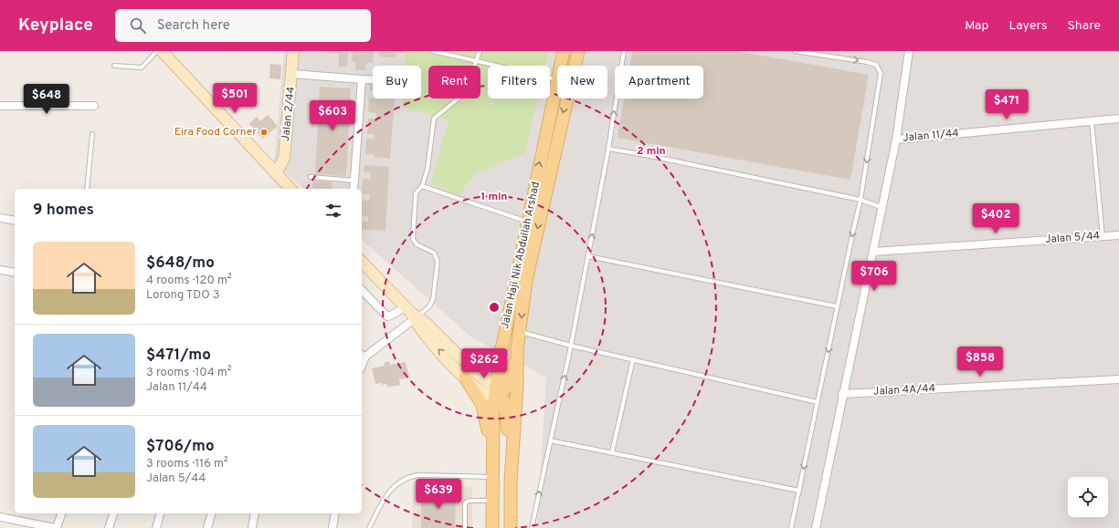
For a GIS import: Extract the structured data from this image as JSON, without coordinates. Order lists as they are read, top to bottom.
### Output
{
  "streets": {
    "main road": ["Jalan 2/44", "Jalan Haji Nik Abdullah Arshad"],
    "street": ["Jalan 11/44", "Jalan 5/44", "Jalan 4A/44"]
  },
  "places": ["Eira Food Corner"],
  "page": {
    "header": "Keyplace",
    "search": "Search here",
    "nav": ["Map", "Layers", "Share"],
    "chip": [
      "Buy",
      "Rent",
      "Filters",
      "New",
      "Apartment"
    ],
    "price": [
      "$501",
      "$648",
      "$471",
      "$603",
      "$402",
      "$706",
      "$858",
      "$262",
      "$639"
    ],
    "heading": "9 homes",
    "list": [
      {
        "name": "$648/mo",
        "note": "4 rooms · 120 m² · Lorong TDO 3"
      },
      {
        "name": "$471/mo",
        "note": "3 rooms · 104 m² · Jalan 11/44"
      },
      {
        "name": "$706/mo",
        "note": "3 rooms · 116 m² · Jalan 5/44"
      }
    ]
  },
  "rings": ["2 min", "1 min"]
}
